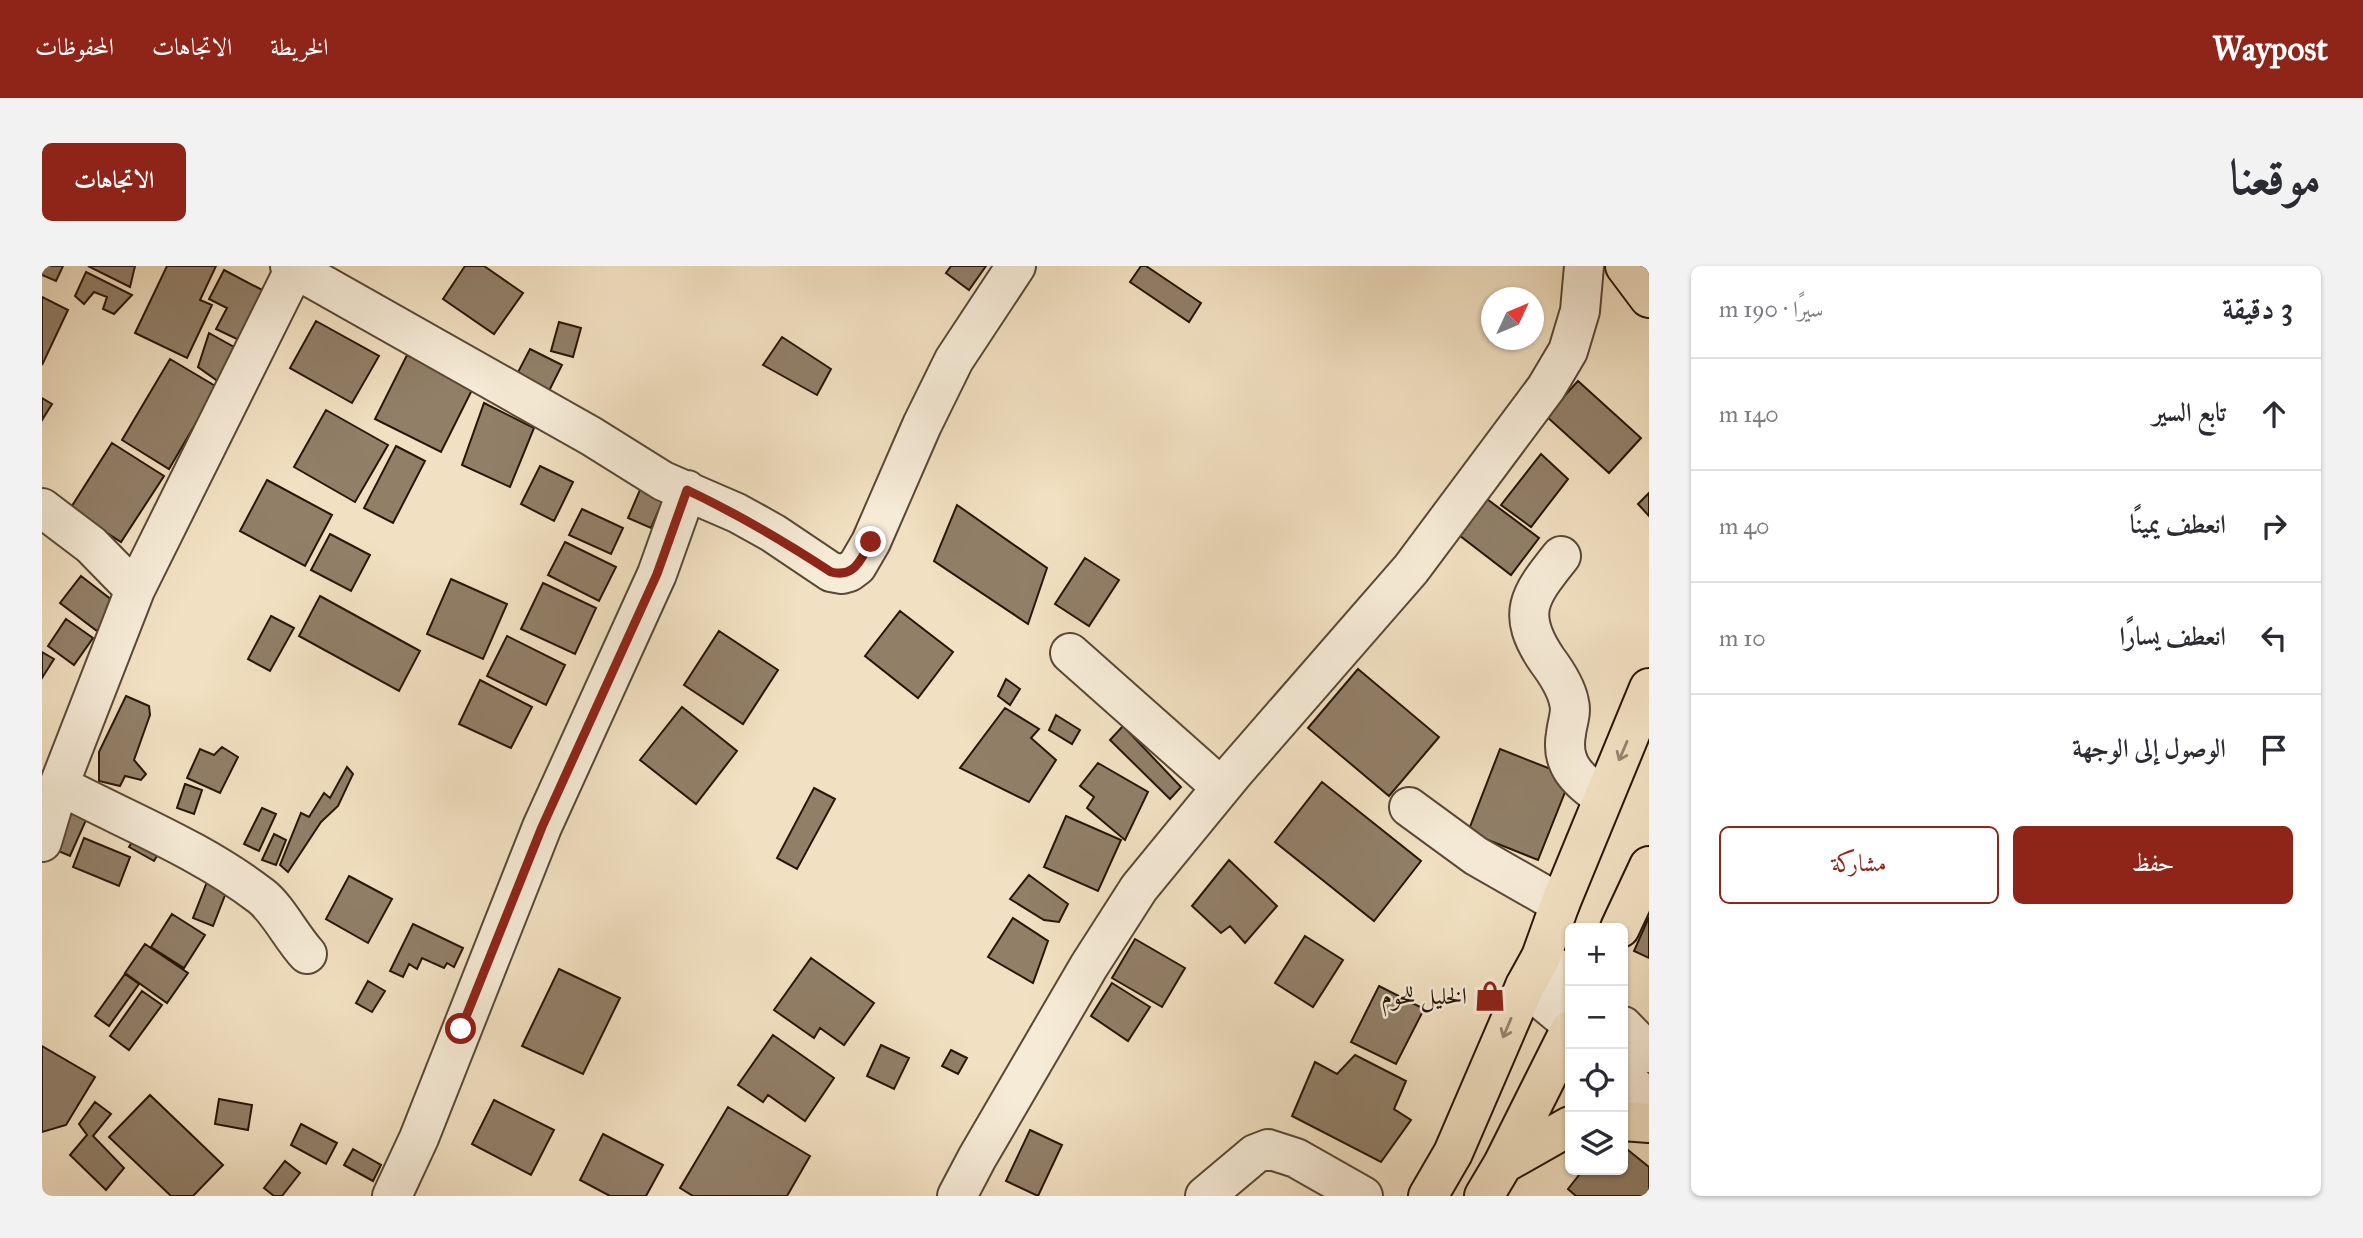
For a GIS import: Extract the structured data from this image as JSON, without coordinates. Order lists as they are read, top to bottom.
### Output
{
  "places": {
    "shop": ["الخليل للحوم"]
  },
  "north": "top right",
  "page": {
    "header": "Waypost",
    "nav": ["الخريطة", "الاتجاهات", "المحفوظات"],
    "title": "موقعنا",
    "buttons": [
      "الاتجاهات",
      ["حفظ", "مشاركة"]
    ],
    "heading": ["3 دقيقة", "سيرًا · 190 m"],
    "list": [
      ["تابع السير", "140 m"],
      ["انعطف يمينًا", "40 m"],
      ["انعطف يسارًا", "10 m"],
      "الوصول إلى الوجهة"
    ],
    "map_buttons": ["+", "−"]
  }
}
